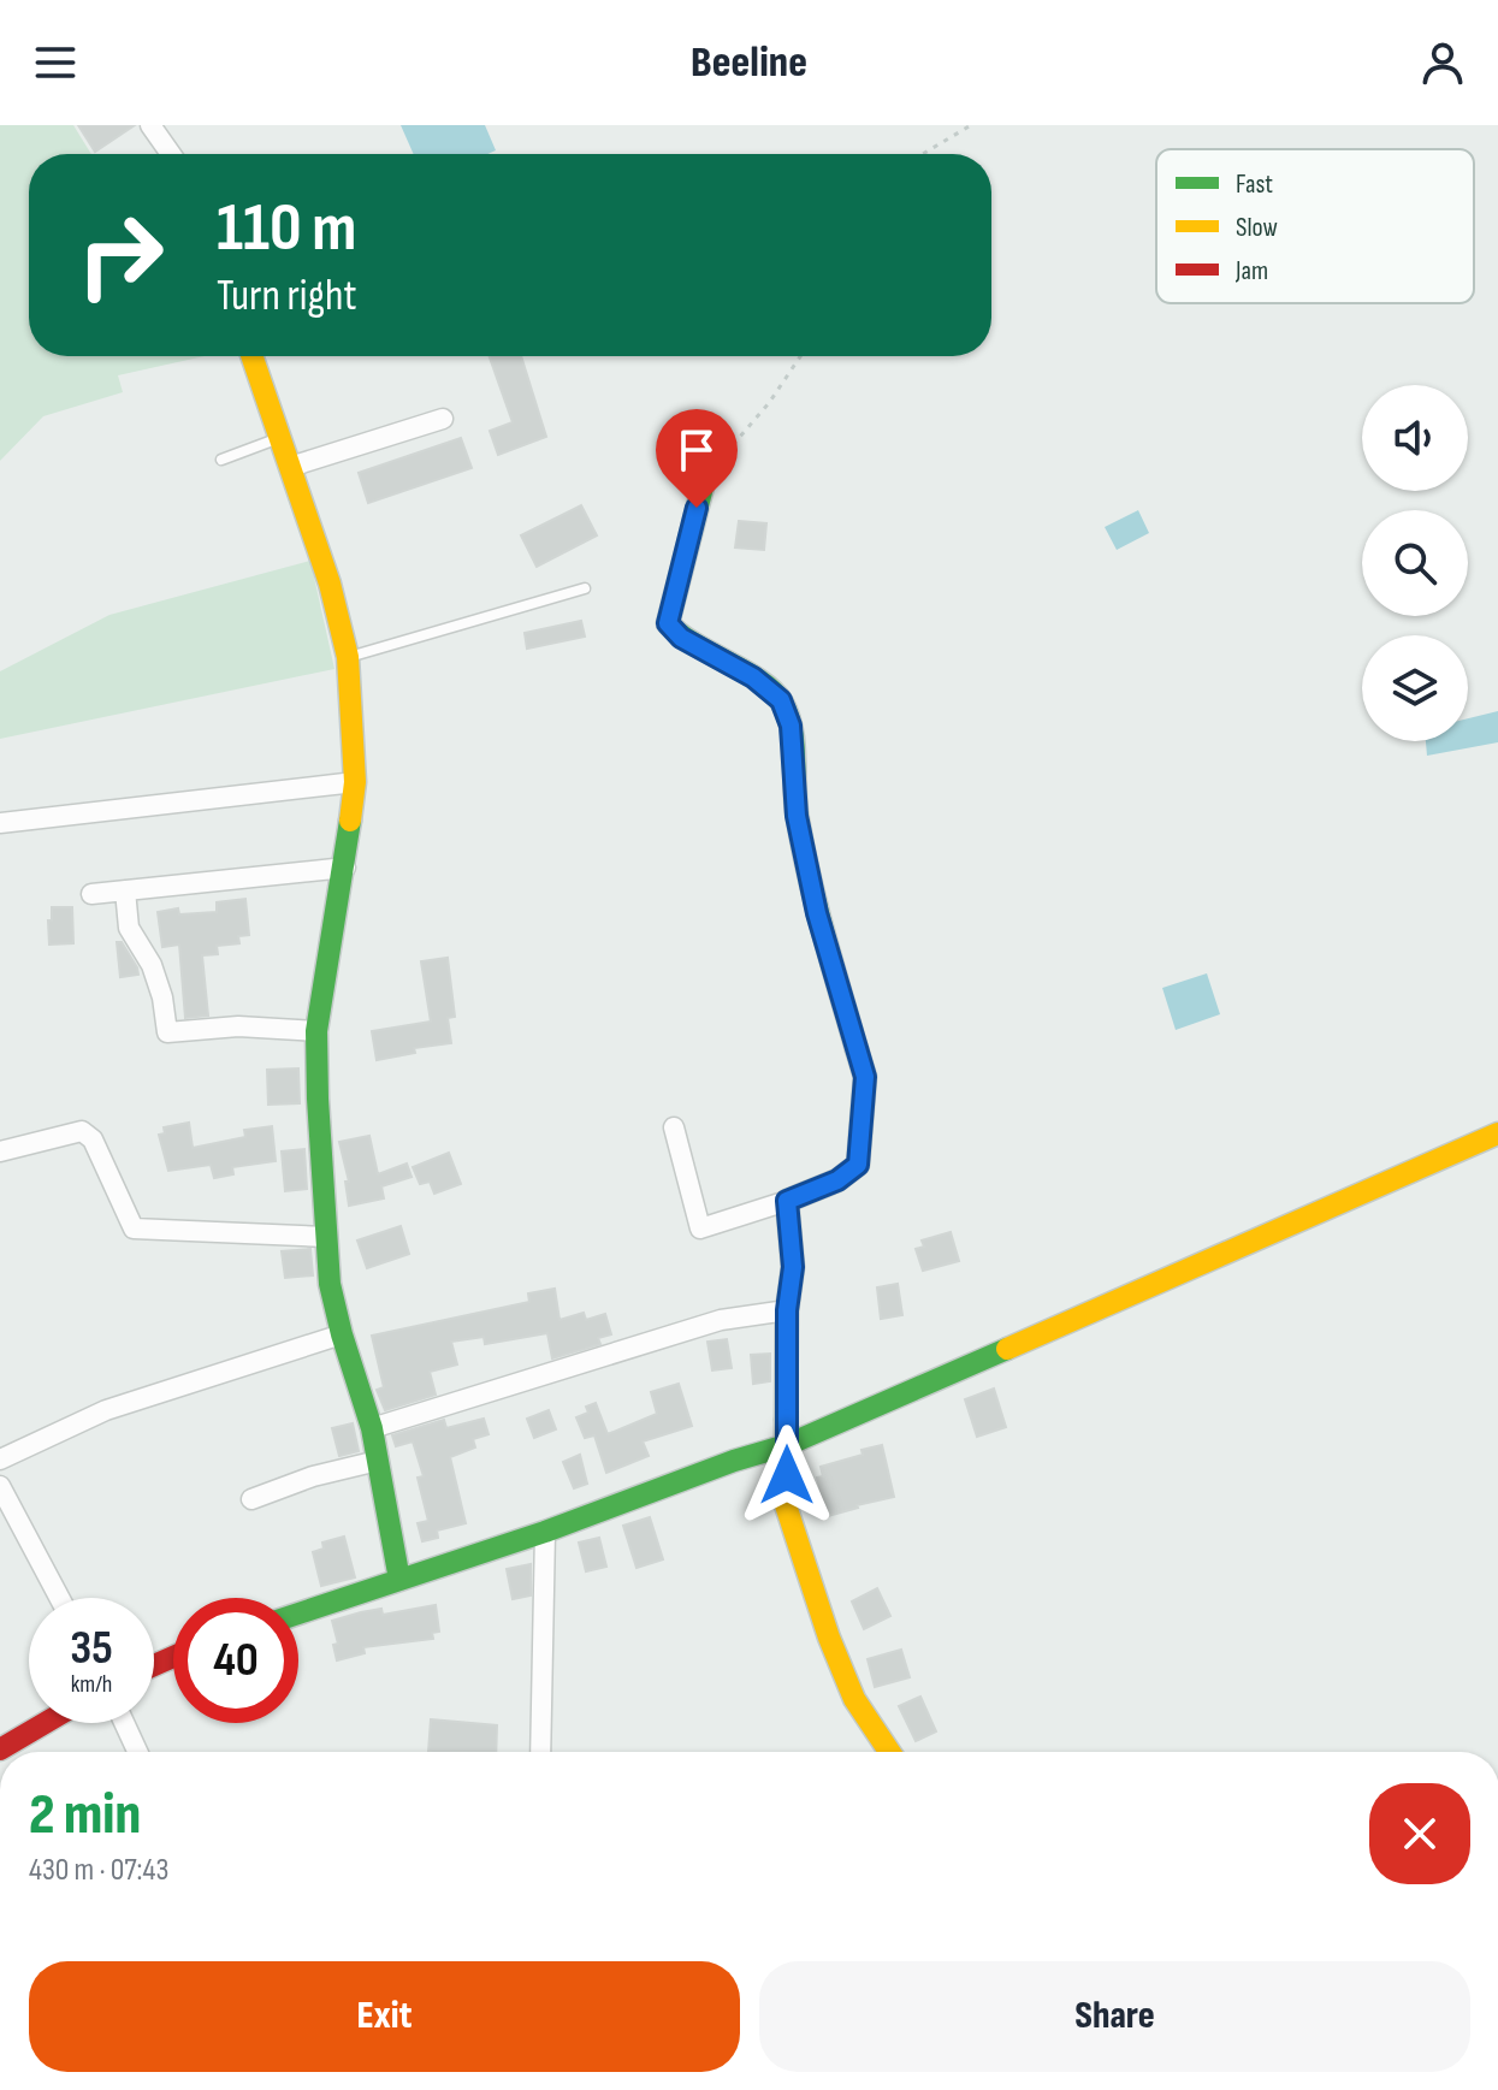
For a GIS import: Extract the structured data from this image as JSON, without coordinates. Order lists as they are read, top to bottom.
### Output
{
  "legend": ["Fast", "Slow", "Jam"],
  "page": {
    "header": "Beeline",
    "turn": ["110 m", "Turn right"],
    "speed": "35 km/h",
    "limit": "40",
    "heading": ["2 min", "430 m · 07:43"],
    "buttons": ["Exit", "Share"]
  }
}
